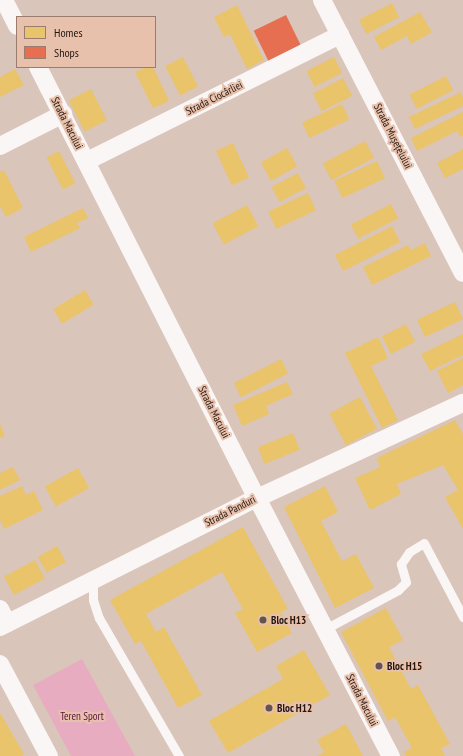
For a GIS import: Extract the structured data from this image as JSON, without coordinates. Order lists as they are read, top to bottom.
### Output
{
  "streets": {
    "street": [
      "Strada Ciocârliei",
      "Strada Macului",
      "Strada Mușețelului",
      "Strada Panduri"
    ]
  },
  "crossings": [
    ["Strada Ciocârliei", "Strada Macului"],
    ["Strada Ciocârliei", "Strada Mușețelului"],
    ["Strada Macului", "Strada Panduri"]
  ],
  "parks": ["Teren Sport"],
  "places": ["Bloc H13", "Bloc H15", "Bloc H12"],
  "legend": ["Homes", "Shops"]
}
